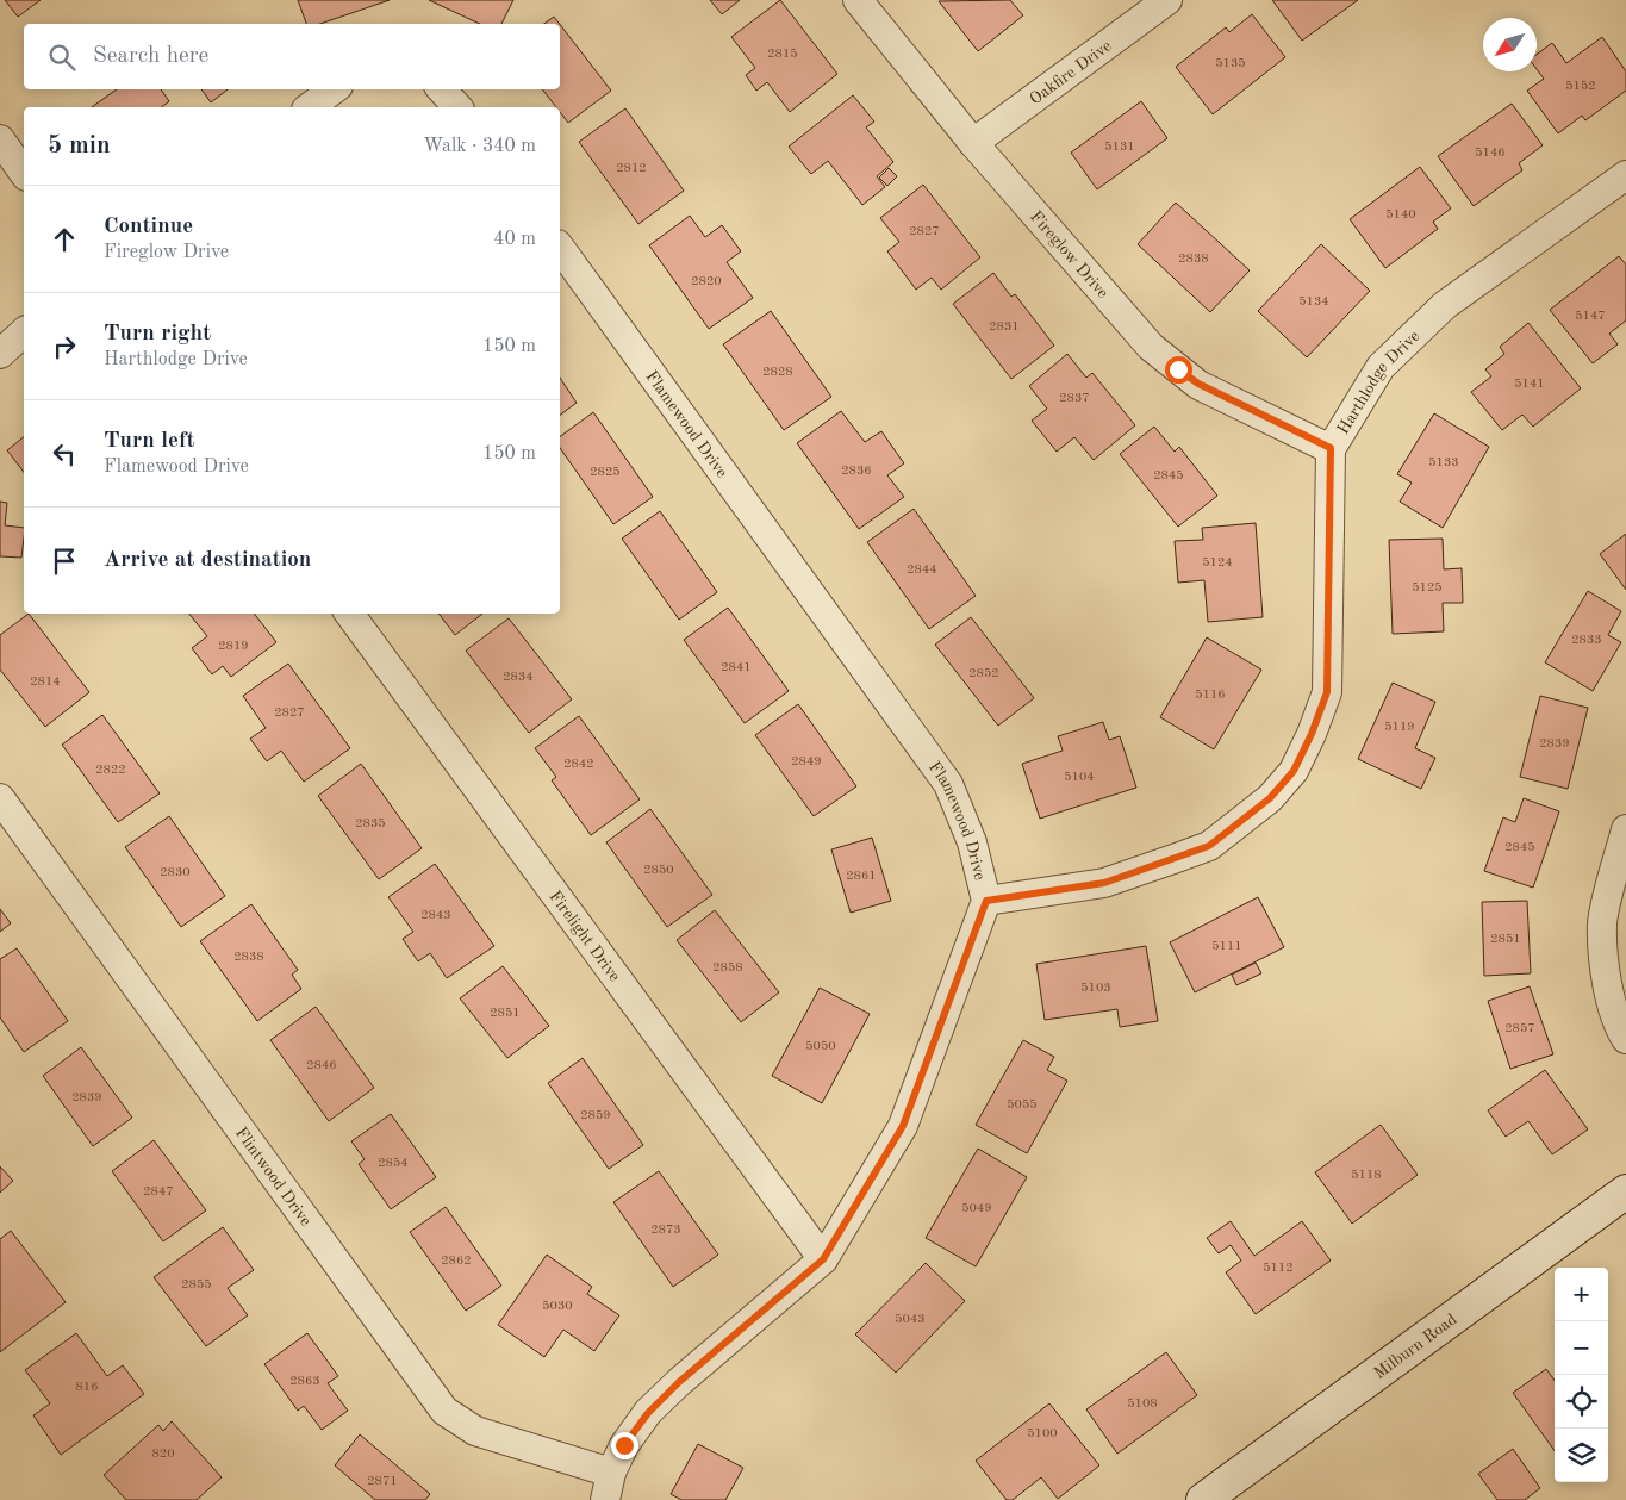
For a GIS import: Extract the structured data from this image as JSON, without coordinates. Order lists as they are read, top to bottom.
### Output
{
  "streets": {
    "street": [
      "Oakfire Drive",
      "Fireglow Drive",
      "Harthlodge Drive",
      "Flamewood Drive",
      "Firelight Drive",
      "Flintwood Drive",
      "Milburn Road"
    ]
  },
  "crossings": [
    ["Oakfire Drive", "Fireglow Drive"],
    ["Fireglow Drive", "Harthlodge Drive"],
    ["Harthlodge Drive", "Flamewood Drive"],
    ["Flamewood Drive", "Firelight Drive"],
    ["Flamewood Drive", "Flintwood Drive"]
  ],
  "house_numbers": [
    "2815",
    "5135",
    "5152",
    "5131",
    "5146",
    "2812",
    "5140",
    "2827",
    "2838",
    "2820",
    "5134",
    "5147",
    "2831",
    "2828",
    "5141",
    "2837",
    "5133",
    "2836",
    "2825",
    "2845",
    "5124",
    "2844",
    "5125",
    "2833",
    "2819",
    "2841",
    "2852",
    "2834",
    "2814",
    "5116",
    "2827",
    "5119",
    "2839",
    "2849",
    "2842",
    "2822",
    "5104",
    "2835",
    "2845",
    "2850",
    "2830",
    "2861",
    "2843",
    "2851",
    "5111",
    "2838",
    "2858",
    "5103",
    "2851",
    "2857",
    "5050",
    "2846",
    "2839",
    "5055",
    "2859",
    "2854",
    "5118",
    "2847",
    "5049",
    "2873",
    "2862",
    "5112",
    "2855",
    "5030",
    "5043",
    "2863",
    "816",
    "5108",
    "5100",
    "820",
    "2871"
  ],
  "north": "bottom left",
  "page": {
    "search": "Search here",
    "heading": ["5 min", "Walk · 340 m"],
    "list": [
      ["Continue", "Fireglow Drive", "40 m"],
      ["Turn right", "Harthlodge Drive", "150 m"],
      ["Turn left", "Flamewood Drive", "150 m"],
      "Arrive at destination"
    ],
    "map_buttons": ["+", "−"]
  }
}
